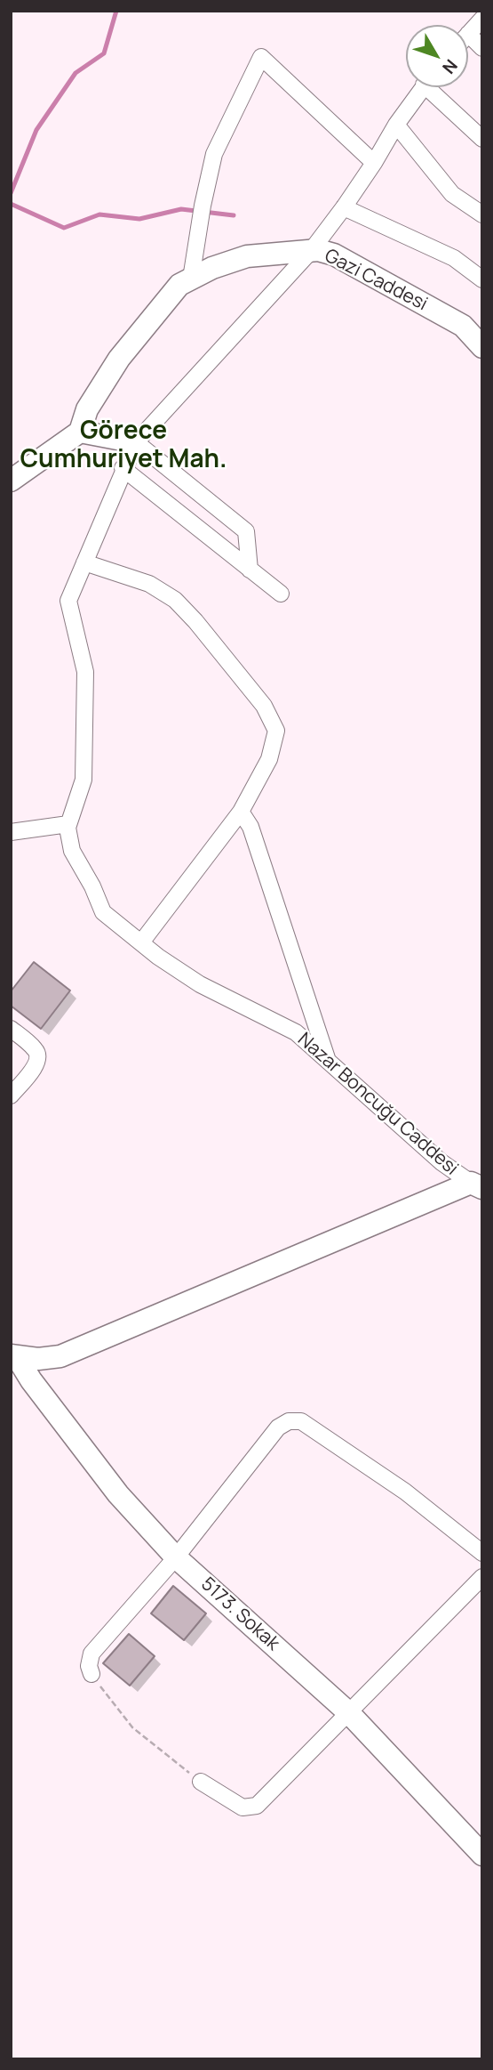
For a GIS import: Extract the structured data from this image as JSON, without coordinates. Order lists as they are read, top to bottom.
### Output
{
  "streets": {
    "street": ["Gazi Caddesi", "Nazar Boncuğu Caddesi", "5173. Sokak"]
  },
  "districts": ["Görece Cumhuriyet Mah."],
  "north": "bottom right"
}
